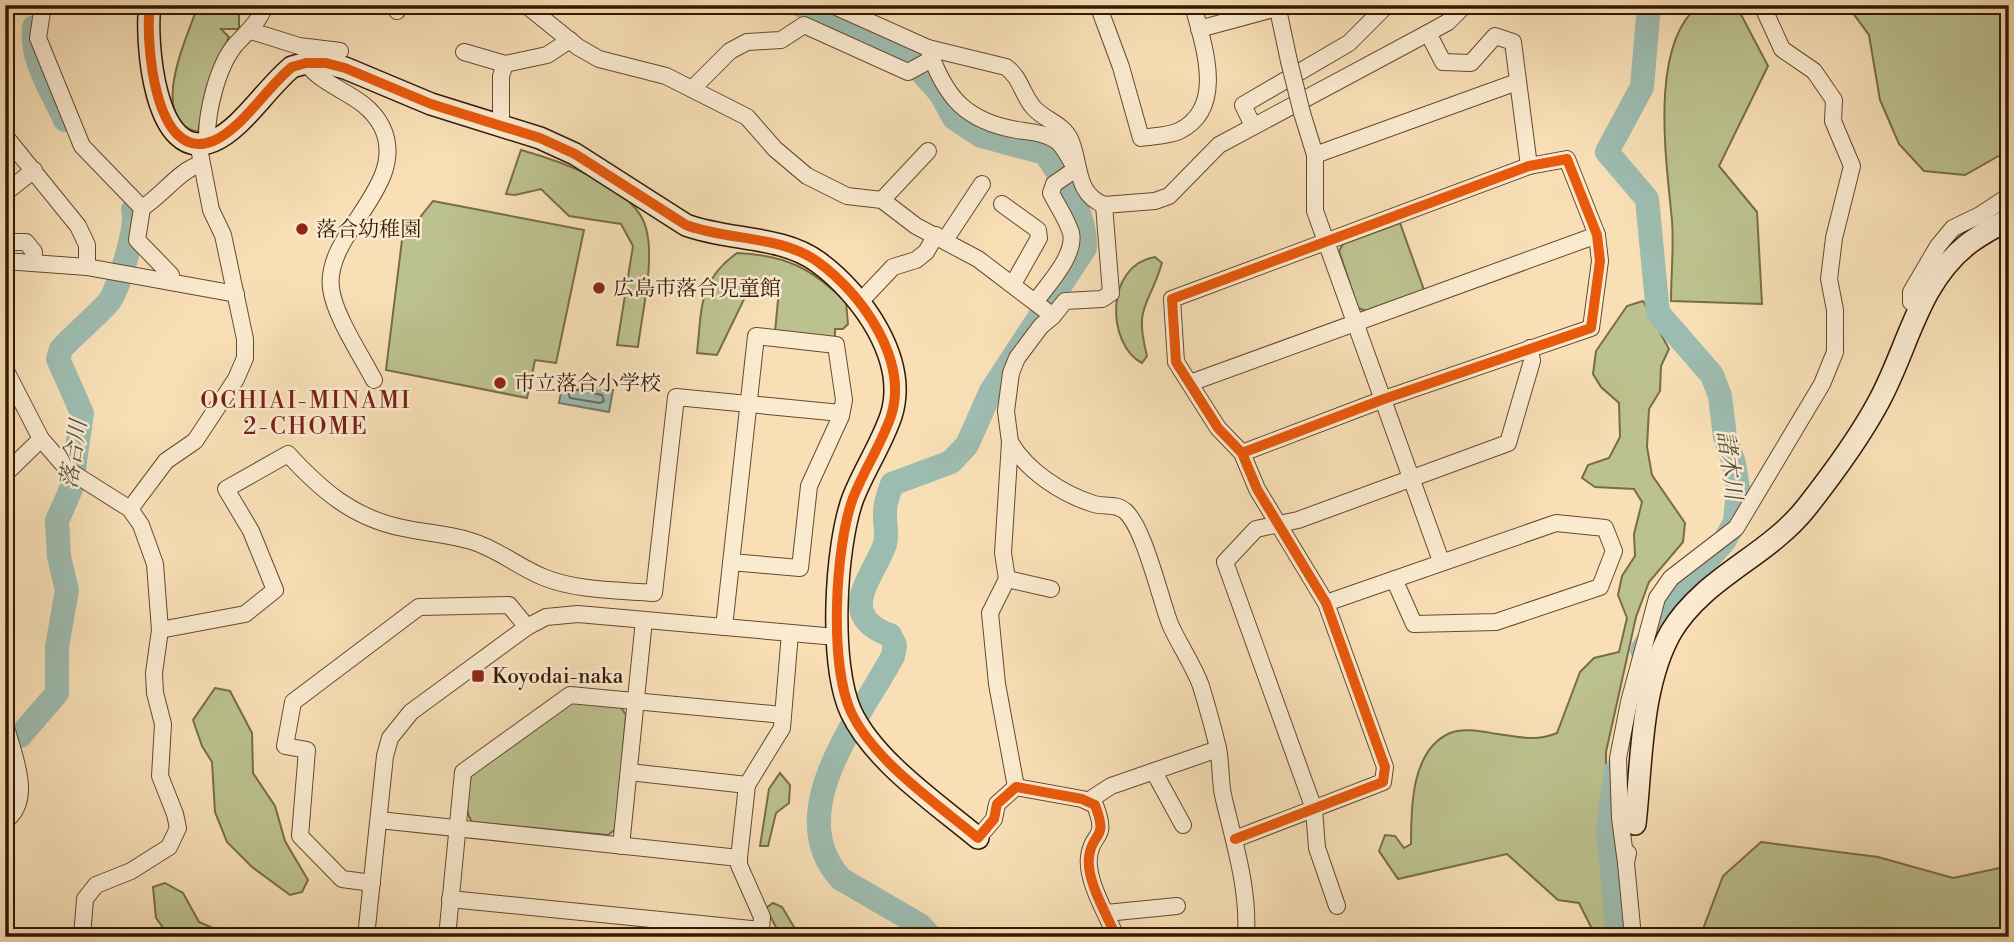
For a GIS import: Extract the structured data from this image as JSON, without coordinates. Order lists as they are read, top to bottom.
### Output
{
  "districts": ["OCHIAI-MINAMI 2-CHOME"],
  "water": ["落合川", "諸木川"],
  "places": {
    "other": ["落合幼稚園", "広島市落合児童館", "市立落合小学校"],
    "transit": ["Koyodai-naka"]
  }
}
